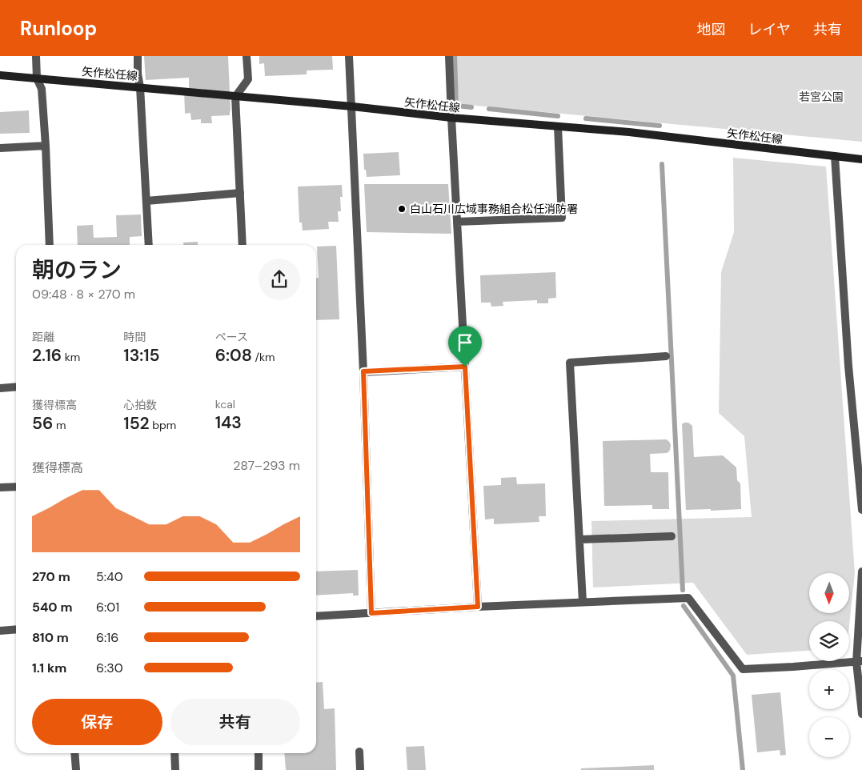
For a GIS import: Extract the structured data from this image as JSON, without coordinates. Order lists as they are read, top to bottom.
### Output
{
  "streets": {
    "main road": ["矢作松任線"]
  },
  "parks": ["若宮公園"],
  "places": ["白山石川広域事務組合松任消防署"],
  "north": "bottom",
  "page": {
    "header": "Runloop",
    "nav": ["地図", "レイヤ", "共有"],
    "heading": ["朝のラン", "09:48 · 8 × 270 m"],
    "stats": [
      ["距離", "2.16 km"],
      ["時間", "13:15"],
      ["ペース", "6:08 /km"],
      ["獲得標高", "56 m"],
      ["心拍数", "152 bpm"],
      ["kcal", "143"]
    ],
    "chart": ["獲得標高", "287–293 m"],
    "list": [
      {
        "name": "270 m",
        "note": "5:40"
      },
      {
        "name": "540 m",
        "note": "6:01"
      },
      {
        "name": "810 m",
        "note": "6:16"
      },
      {
        "name": "1.1 km",
        "note": "6:30"
      }
    ],
    "map_buttons": ["+", "−"],
    "buttons": ["保存", "共有"]
  }
}
